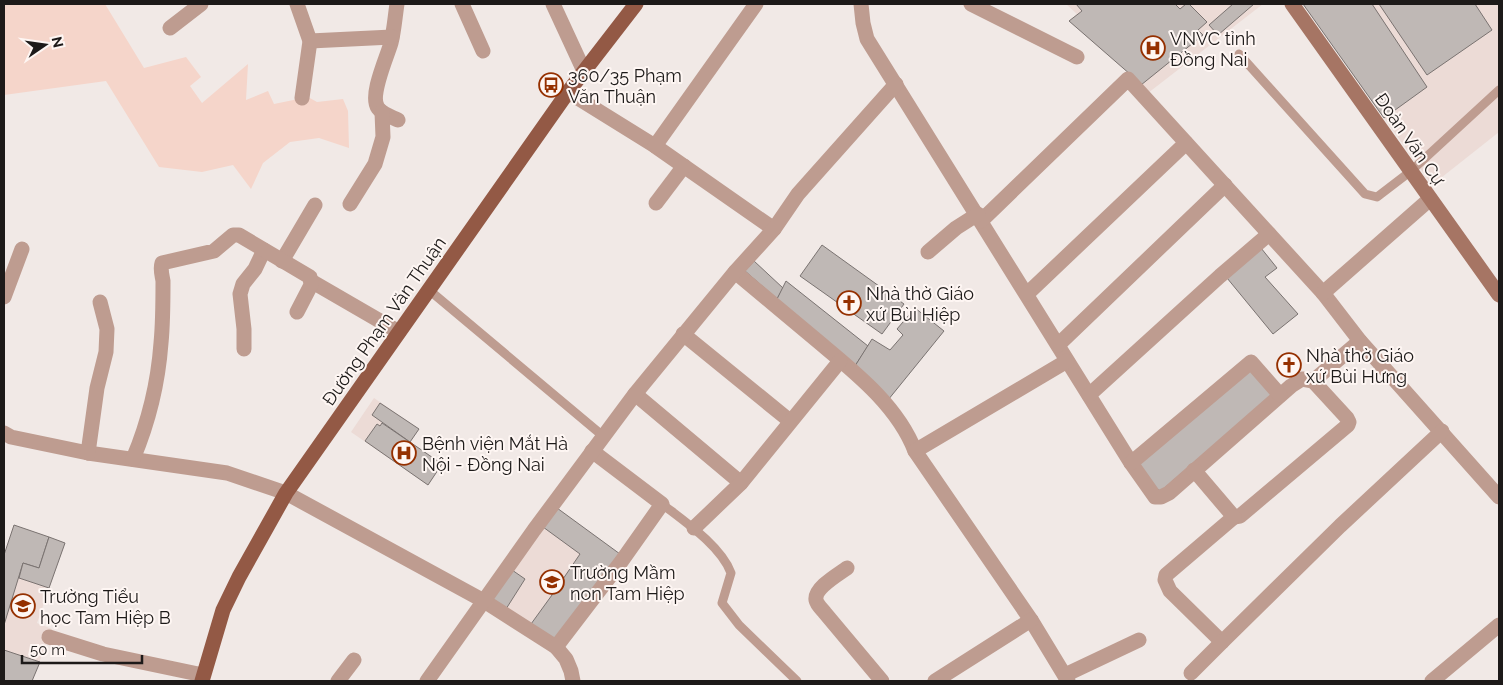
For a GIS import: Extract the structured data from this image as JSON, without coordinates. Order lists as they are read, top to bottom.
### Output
{
  "streets": {
    "main road": ["Đường Phạm Văn Thuận"],
    "street": ["Đoàn Văn Cự"]
  },
  "places": {
    "hospital": ["VNVC tỉnh Đồng Nai", "Bệnh viện Mắt Hà Nội - Đồng Nai"],
    "bus stop": ["360/35 Phạm Văn Thuận"],
    "church": ["Nhà thờ Giáo xứ Bùi Hiệp", "Nhà thờ Giáo xứ Bùi Hưng"],
    "school or university": ["Trường Mầm non Tam Hiệp", "Trường Tiểu học Tam Hiệp B"]
  },
  "scale_bar": "50 m",
  "north": "right"
}
